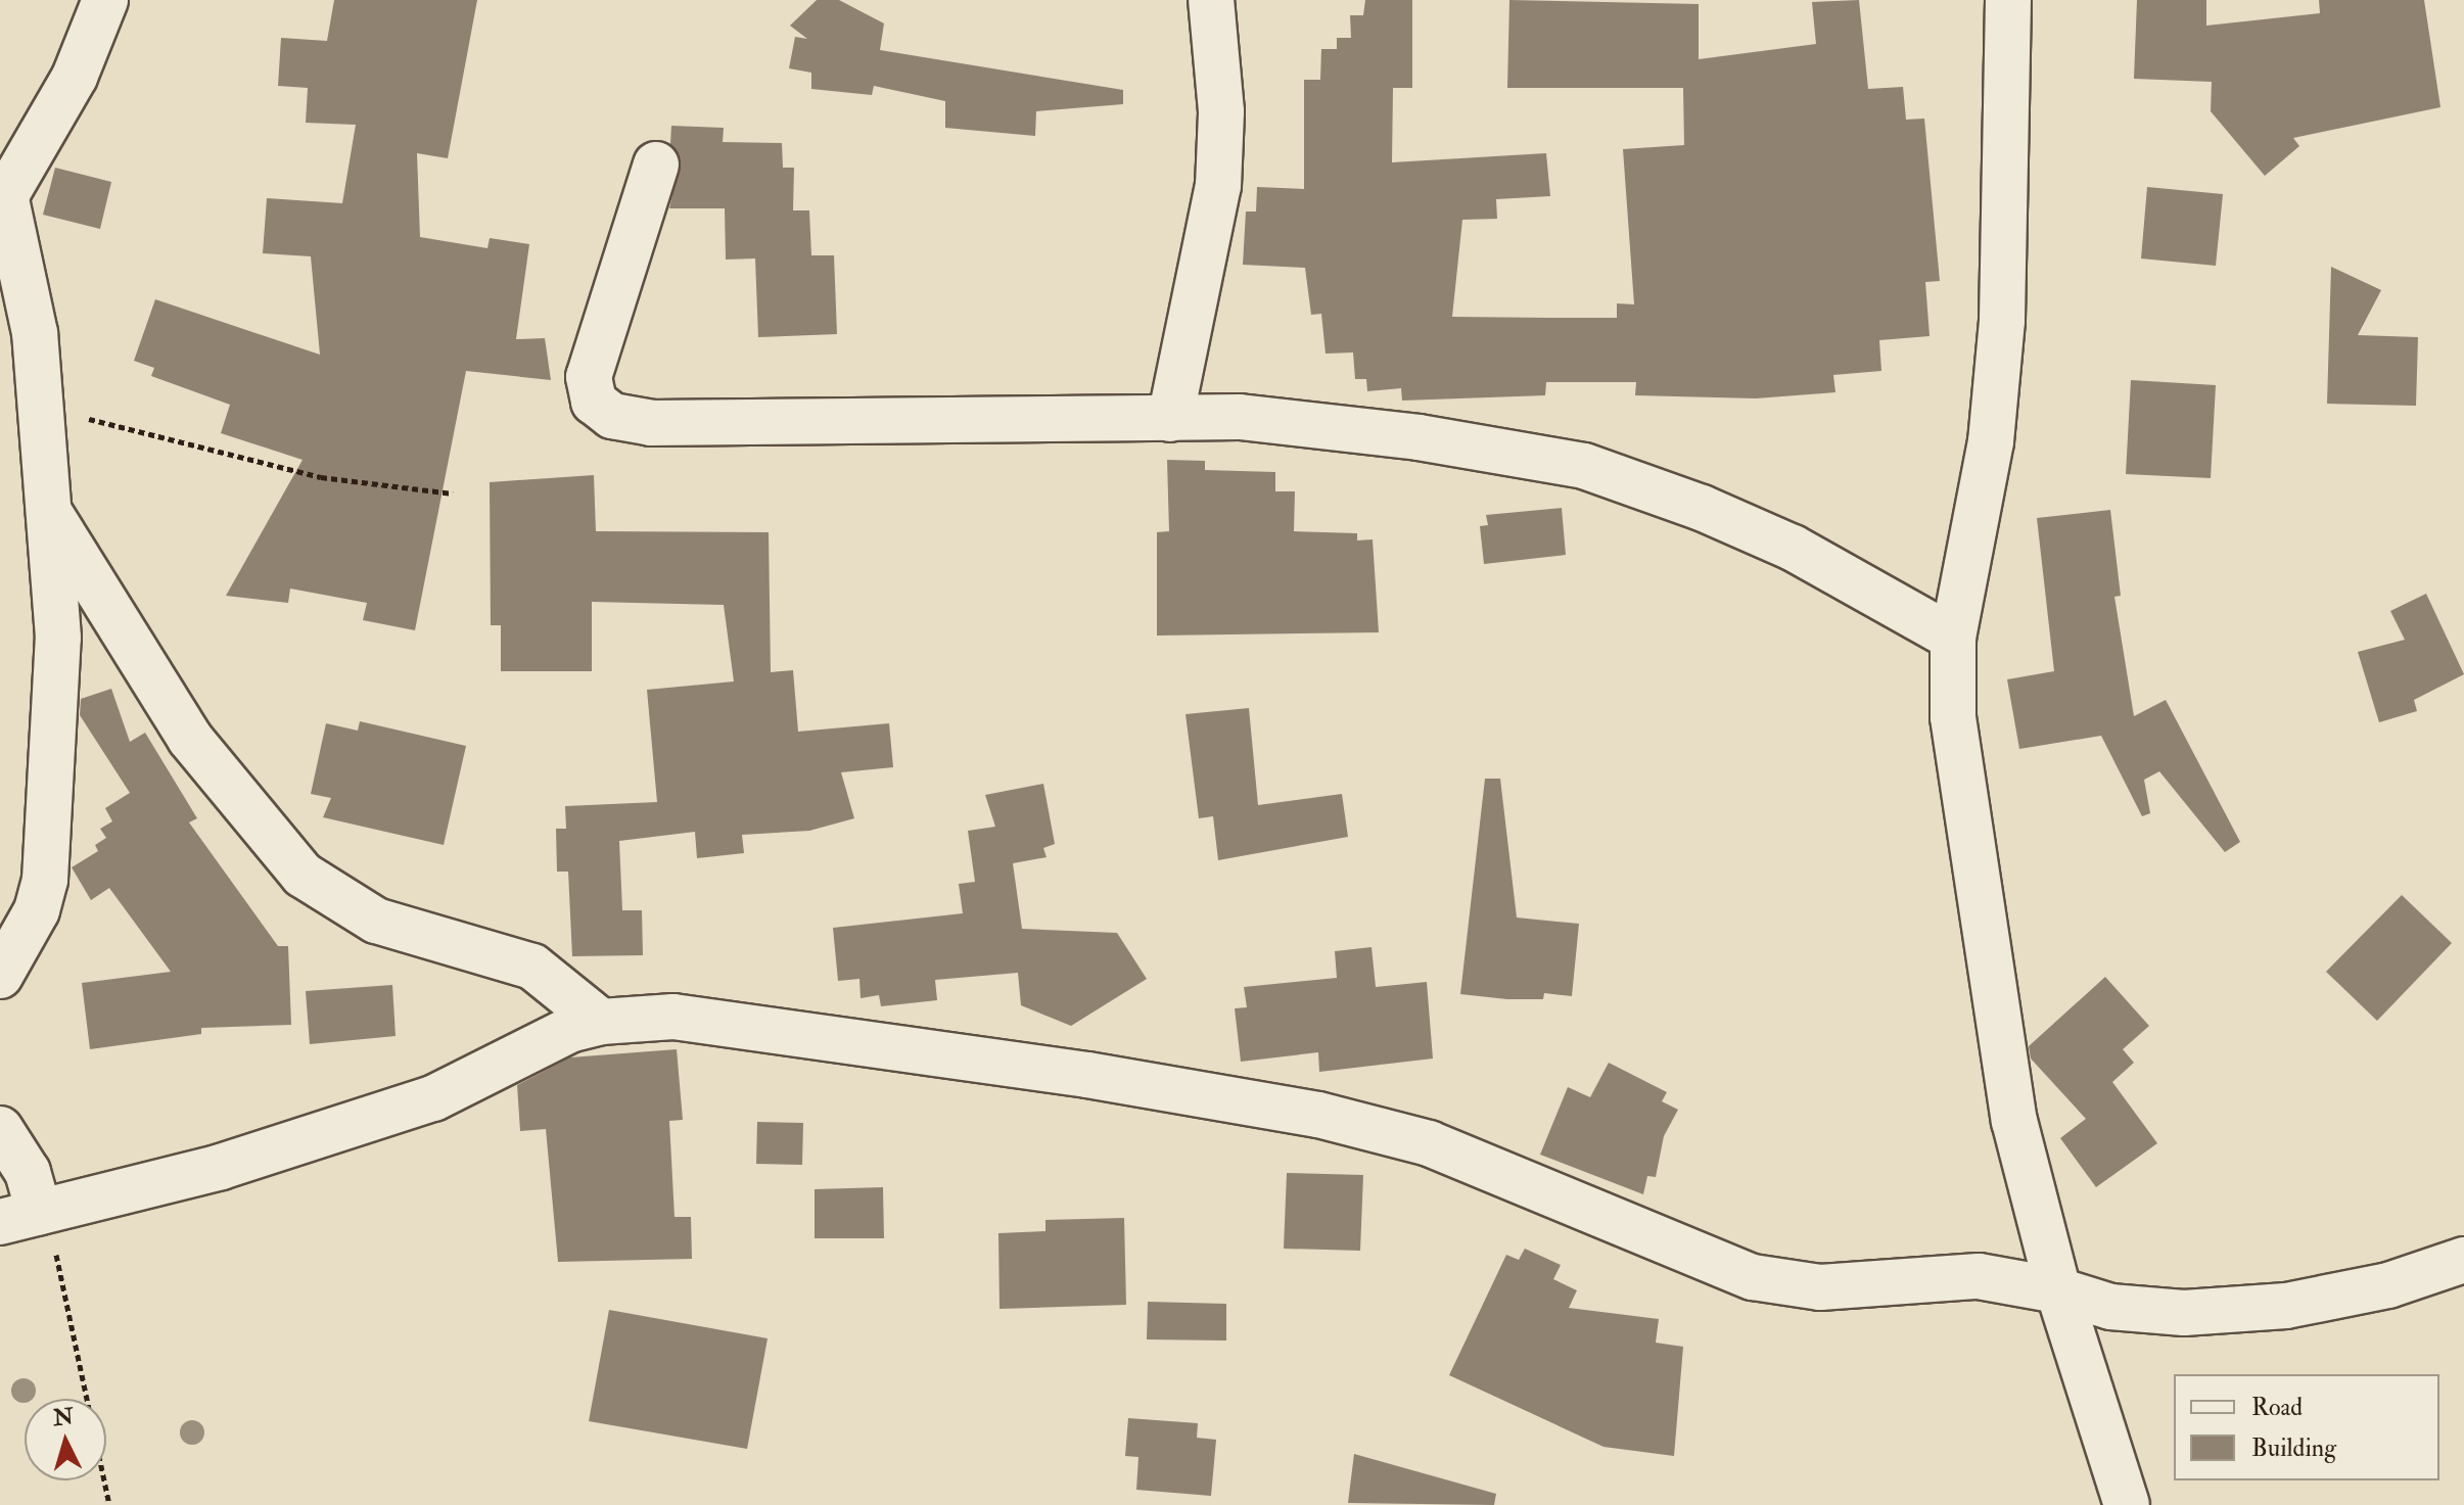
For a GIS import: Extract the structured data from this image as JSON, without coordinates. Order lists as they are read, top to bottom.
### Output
{
  "legend": ["Road", "Building"],
  "north": "top"
}
